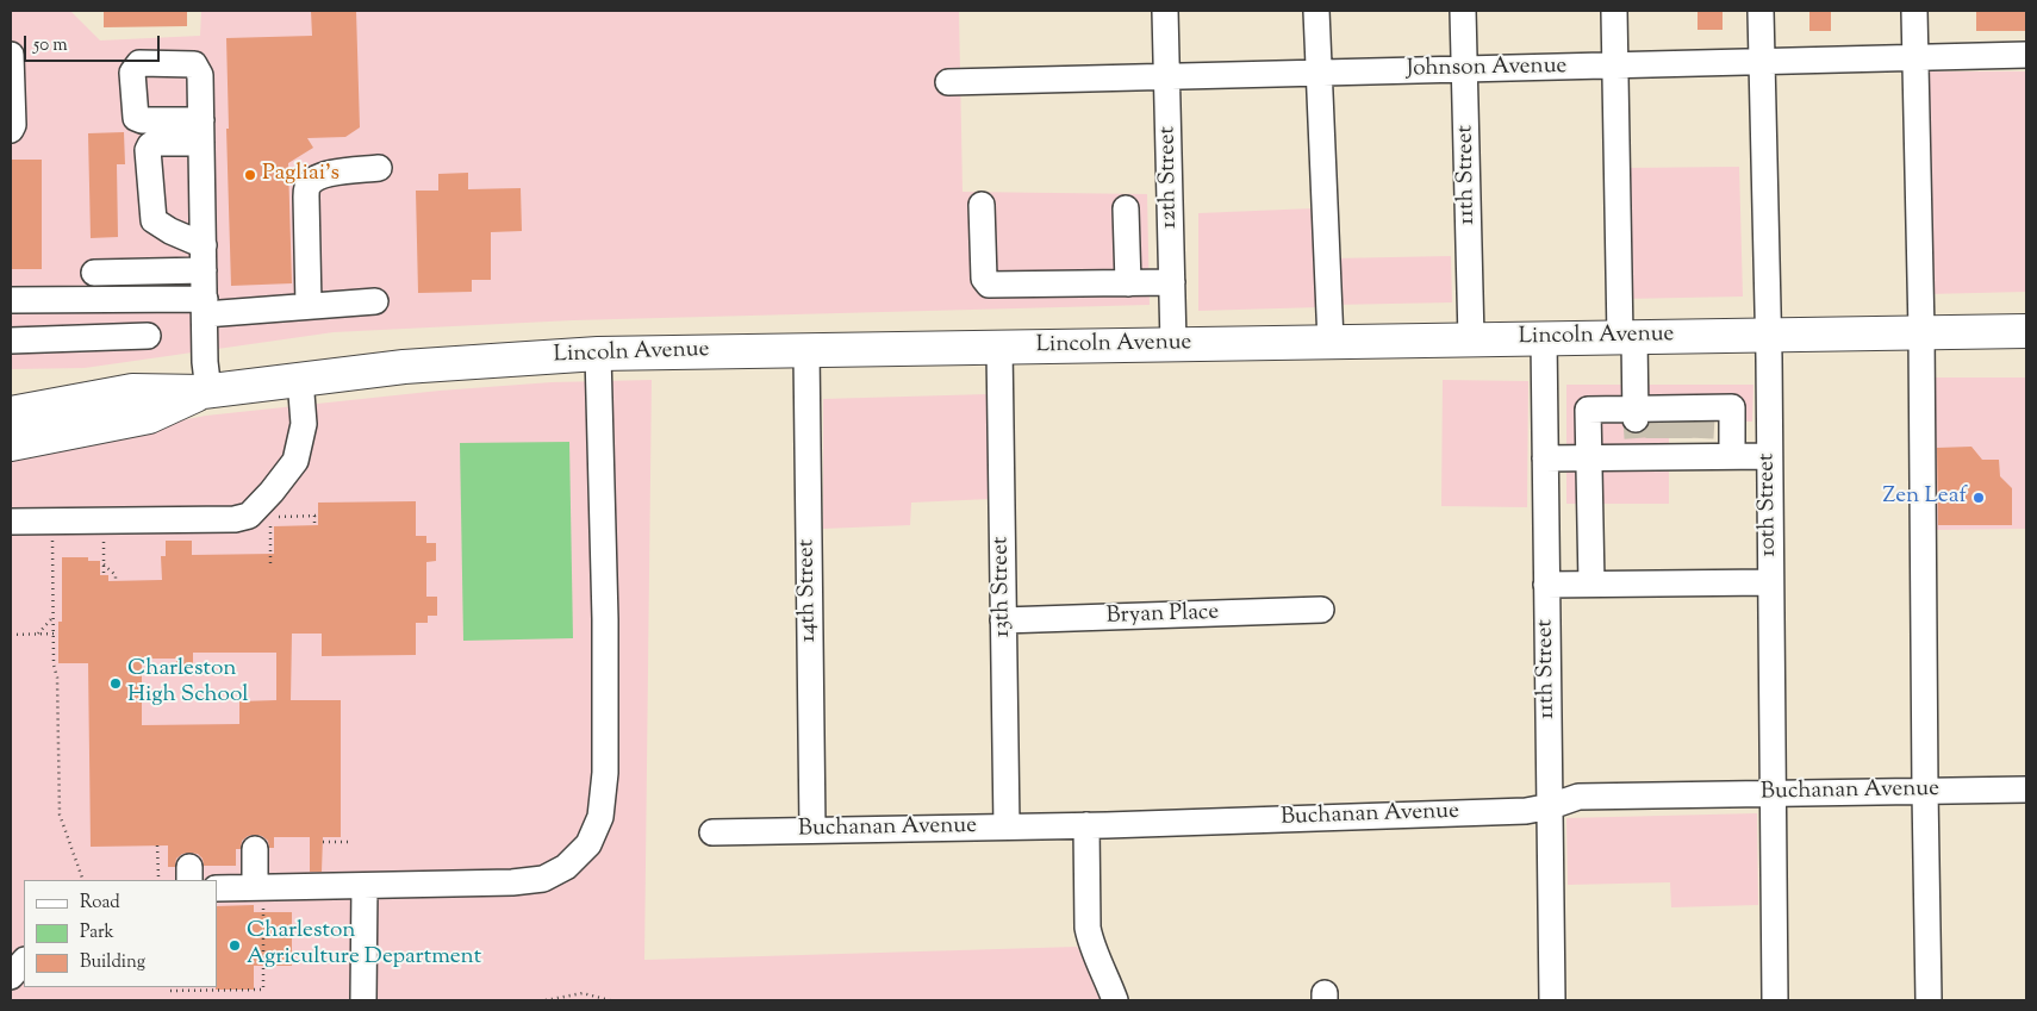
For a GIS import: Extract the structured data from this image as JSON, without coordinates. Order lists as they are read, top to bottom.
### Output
{
  "streets": {
    "main road": ["Lincoln Avenue"],
    "street": [
      "Johnson Avenue",
      "11th Street",
      "12th Street",
      "10th Street",
      "13th Street",
      "14th Street",
      "Bryan Place",
      "Buchanan Avenue"
    ]
  },
  "crossings": [
    ["Johnson Avenue", "11th Street"],
    ["Johnson Avenue", "12th Street"],
    ["Johnson Avenue", "10th Street"],
    ["11th Street", "Lincoln Avenue"],
    ["11th Street", "Buchanan Avenue"],
    ["12th Street", "Lincoln Avenue"],
    ["Lincoln Avenue", "10th Street"],
    ["Lincoln Avenue", "13th Street"],
    ["Lincoln Avenue", "14th Street"],
    ["10th Street", "Buchanan Avenue"],
    ["13th Street", "Bryan Place"],
    ["13th Street", "Buchanan Avenue"],
    ["14th Street", "Buchanan Avenue"]
  ],
  "places": [
    "Pagliai's",
    "Zen Leaf",
    "Charleston High School",
    "Charleston Agriculture Department"
  ],
  "legend": ["Road", "Park", "Building"],
  "scale_bar": "50 m"
}
